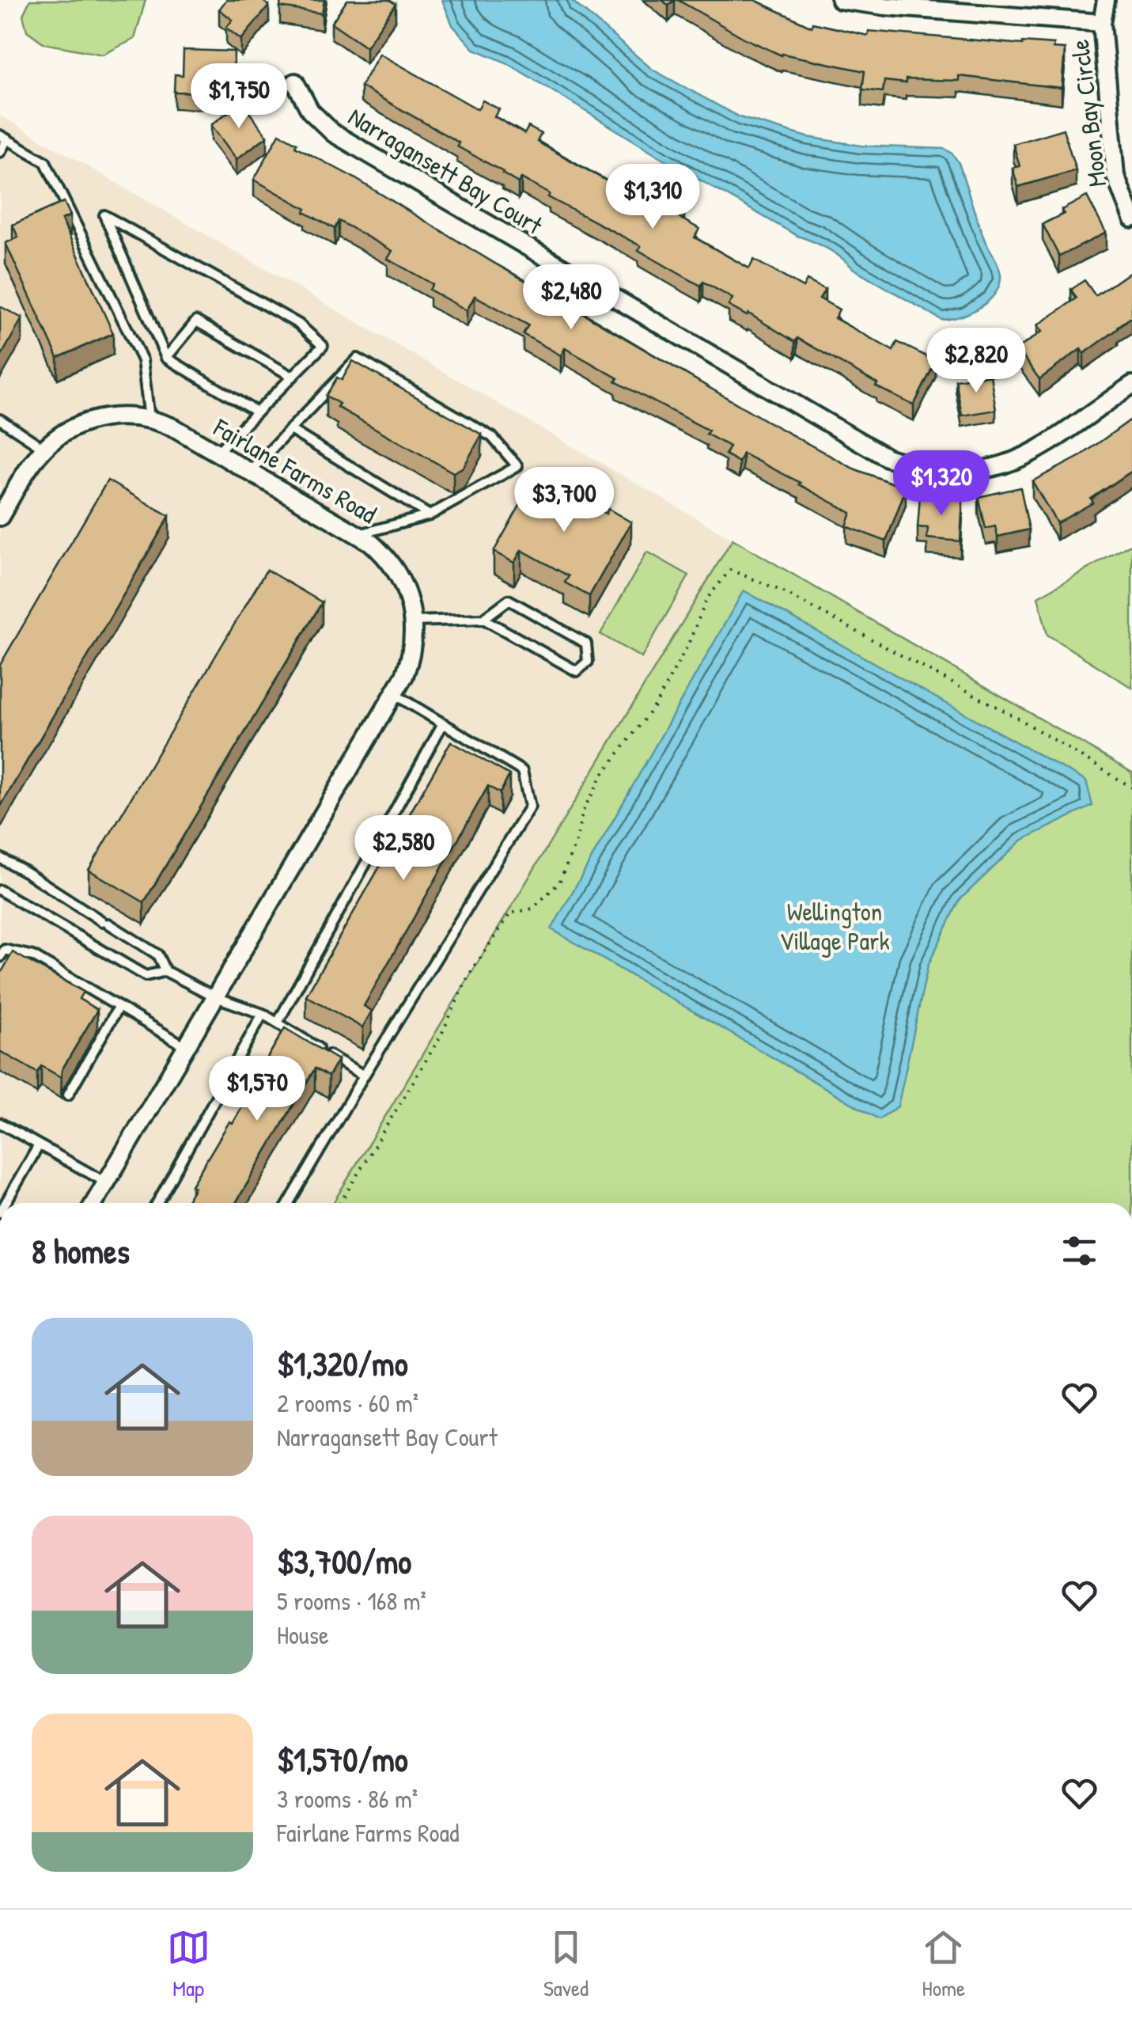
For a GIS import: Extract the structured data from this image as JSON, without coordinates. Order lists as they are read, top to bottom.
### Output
{
  "streets": {
    "street": ["Moon Bay Circle", "Narragansett Bay Court", "Fairlane Farms Road"]
  },
  "parks": ["Wellington Village Park"],
  "page": {
    "price": [
      "$1,750",
      "$1,310",
      "$2,480",
      "$2,820",
      "$1,320",
      "$3,700",
      "$2,580",
      "$1,570"
    ],
    "heading": "8 homes",
    "list": [
      {
        "name": "$1,320/mo",
        "note": "2 rooms · 60 m² · Narragansett Bay Court"
      },
      {
        "name": "$3,700/mo",
        "note": "5 rooms · 168 m² · House"
      },
      {
        "name": "$1,570/mo",
        "note": "3 rooms · 86 m² · Fairlane Farms Road"
      }
    ],
    "tabs": ["Map", "Saved", "Home"]
  }
}
